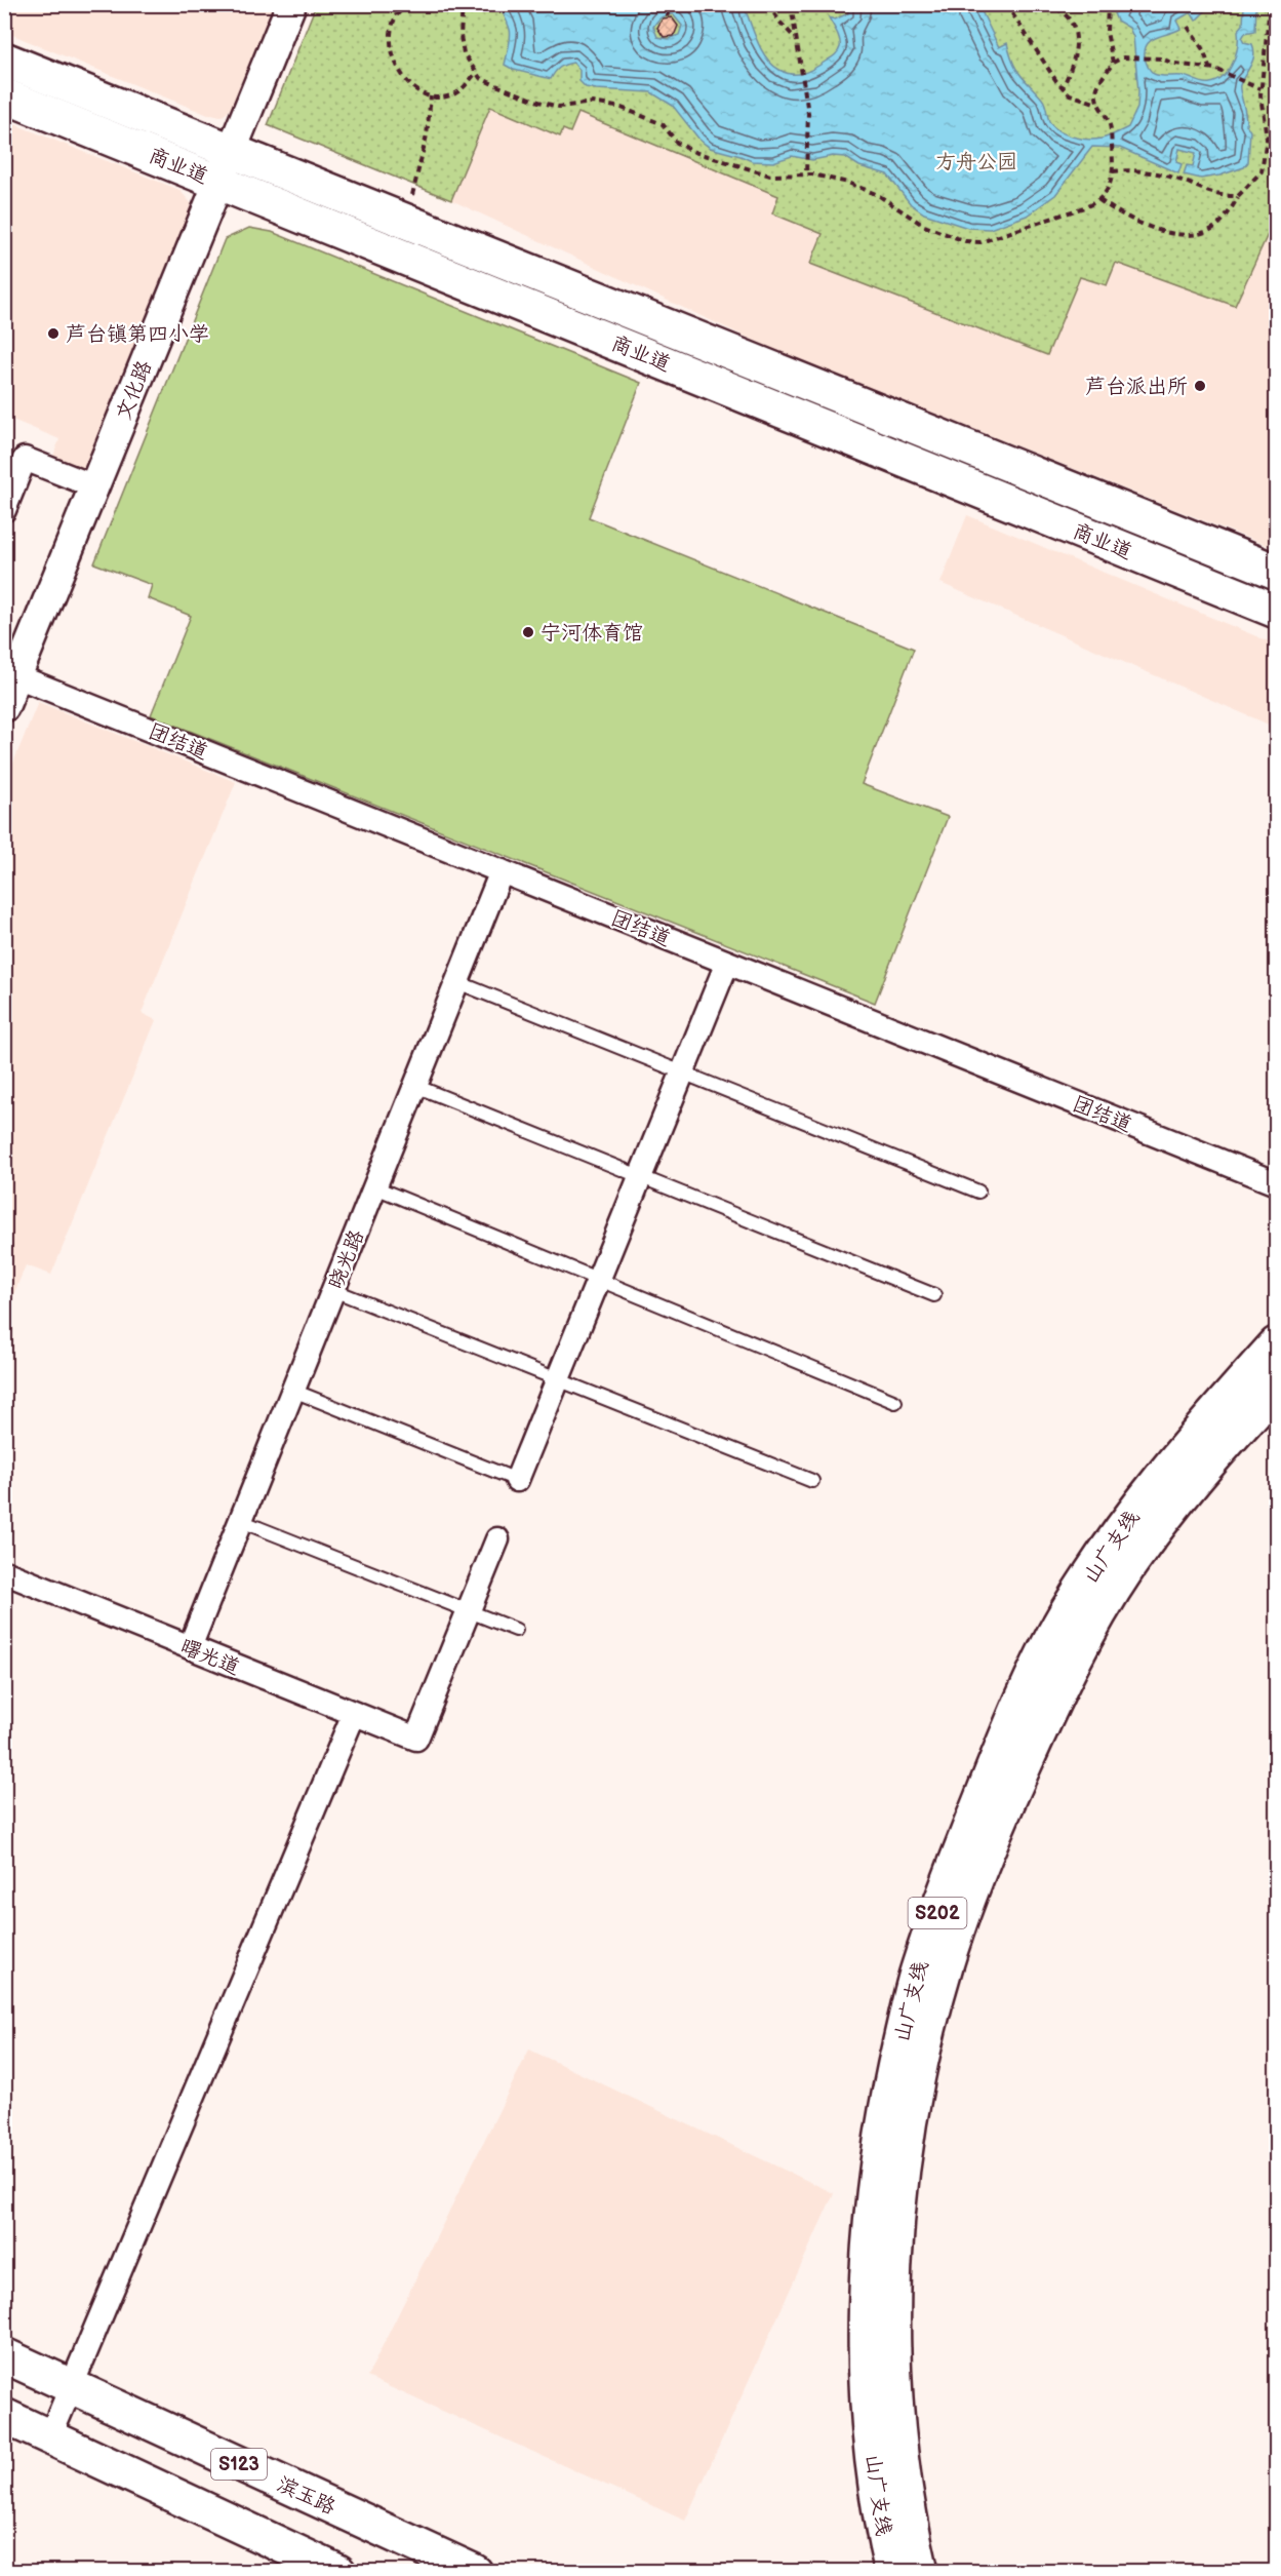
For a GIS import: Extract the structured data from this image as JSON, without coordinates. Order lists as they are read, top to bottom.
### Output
{
  "streets": {
    "main road": [
      "商业道",
      "山广支线",
      "S202",
      "S123",
      "滨玉路"
    ],
    "street": [
      "文化路",
      "团结道",
      "晓光路",
      "曙光道"
    ]
  },
  "crossings": [
    ["商业道", "文化路"],
    ["文化路", "团结道"],
    ["团结道", "晓光路"],
    ["晓光路", "曙光道"]
  ],
  "parks": ["方舟公园"],
  "places": ["芦台镇第四小学", "芦台派出所", "宁河体育馆"]
}
